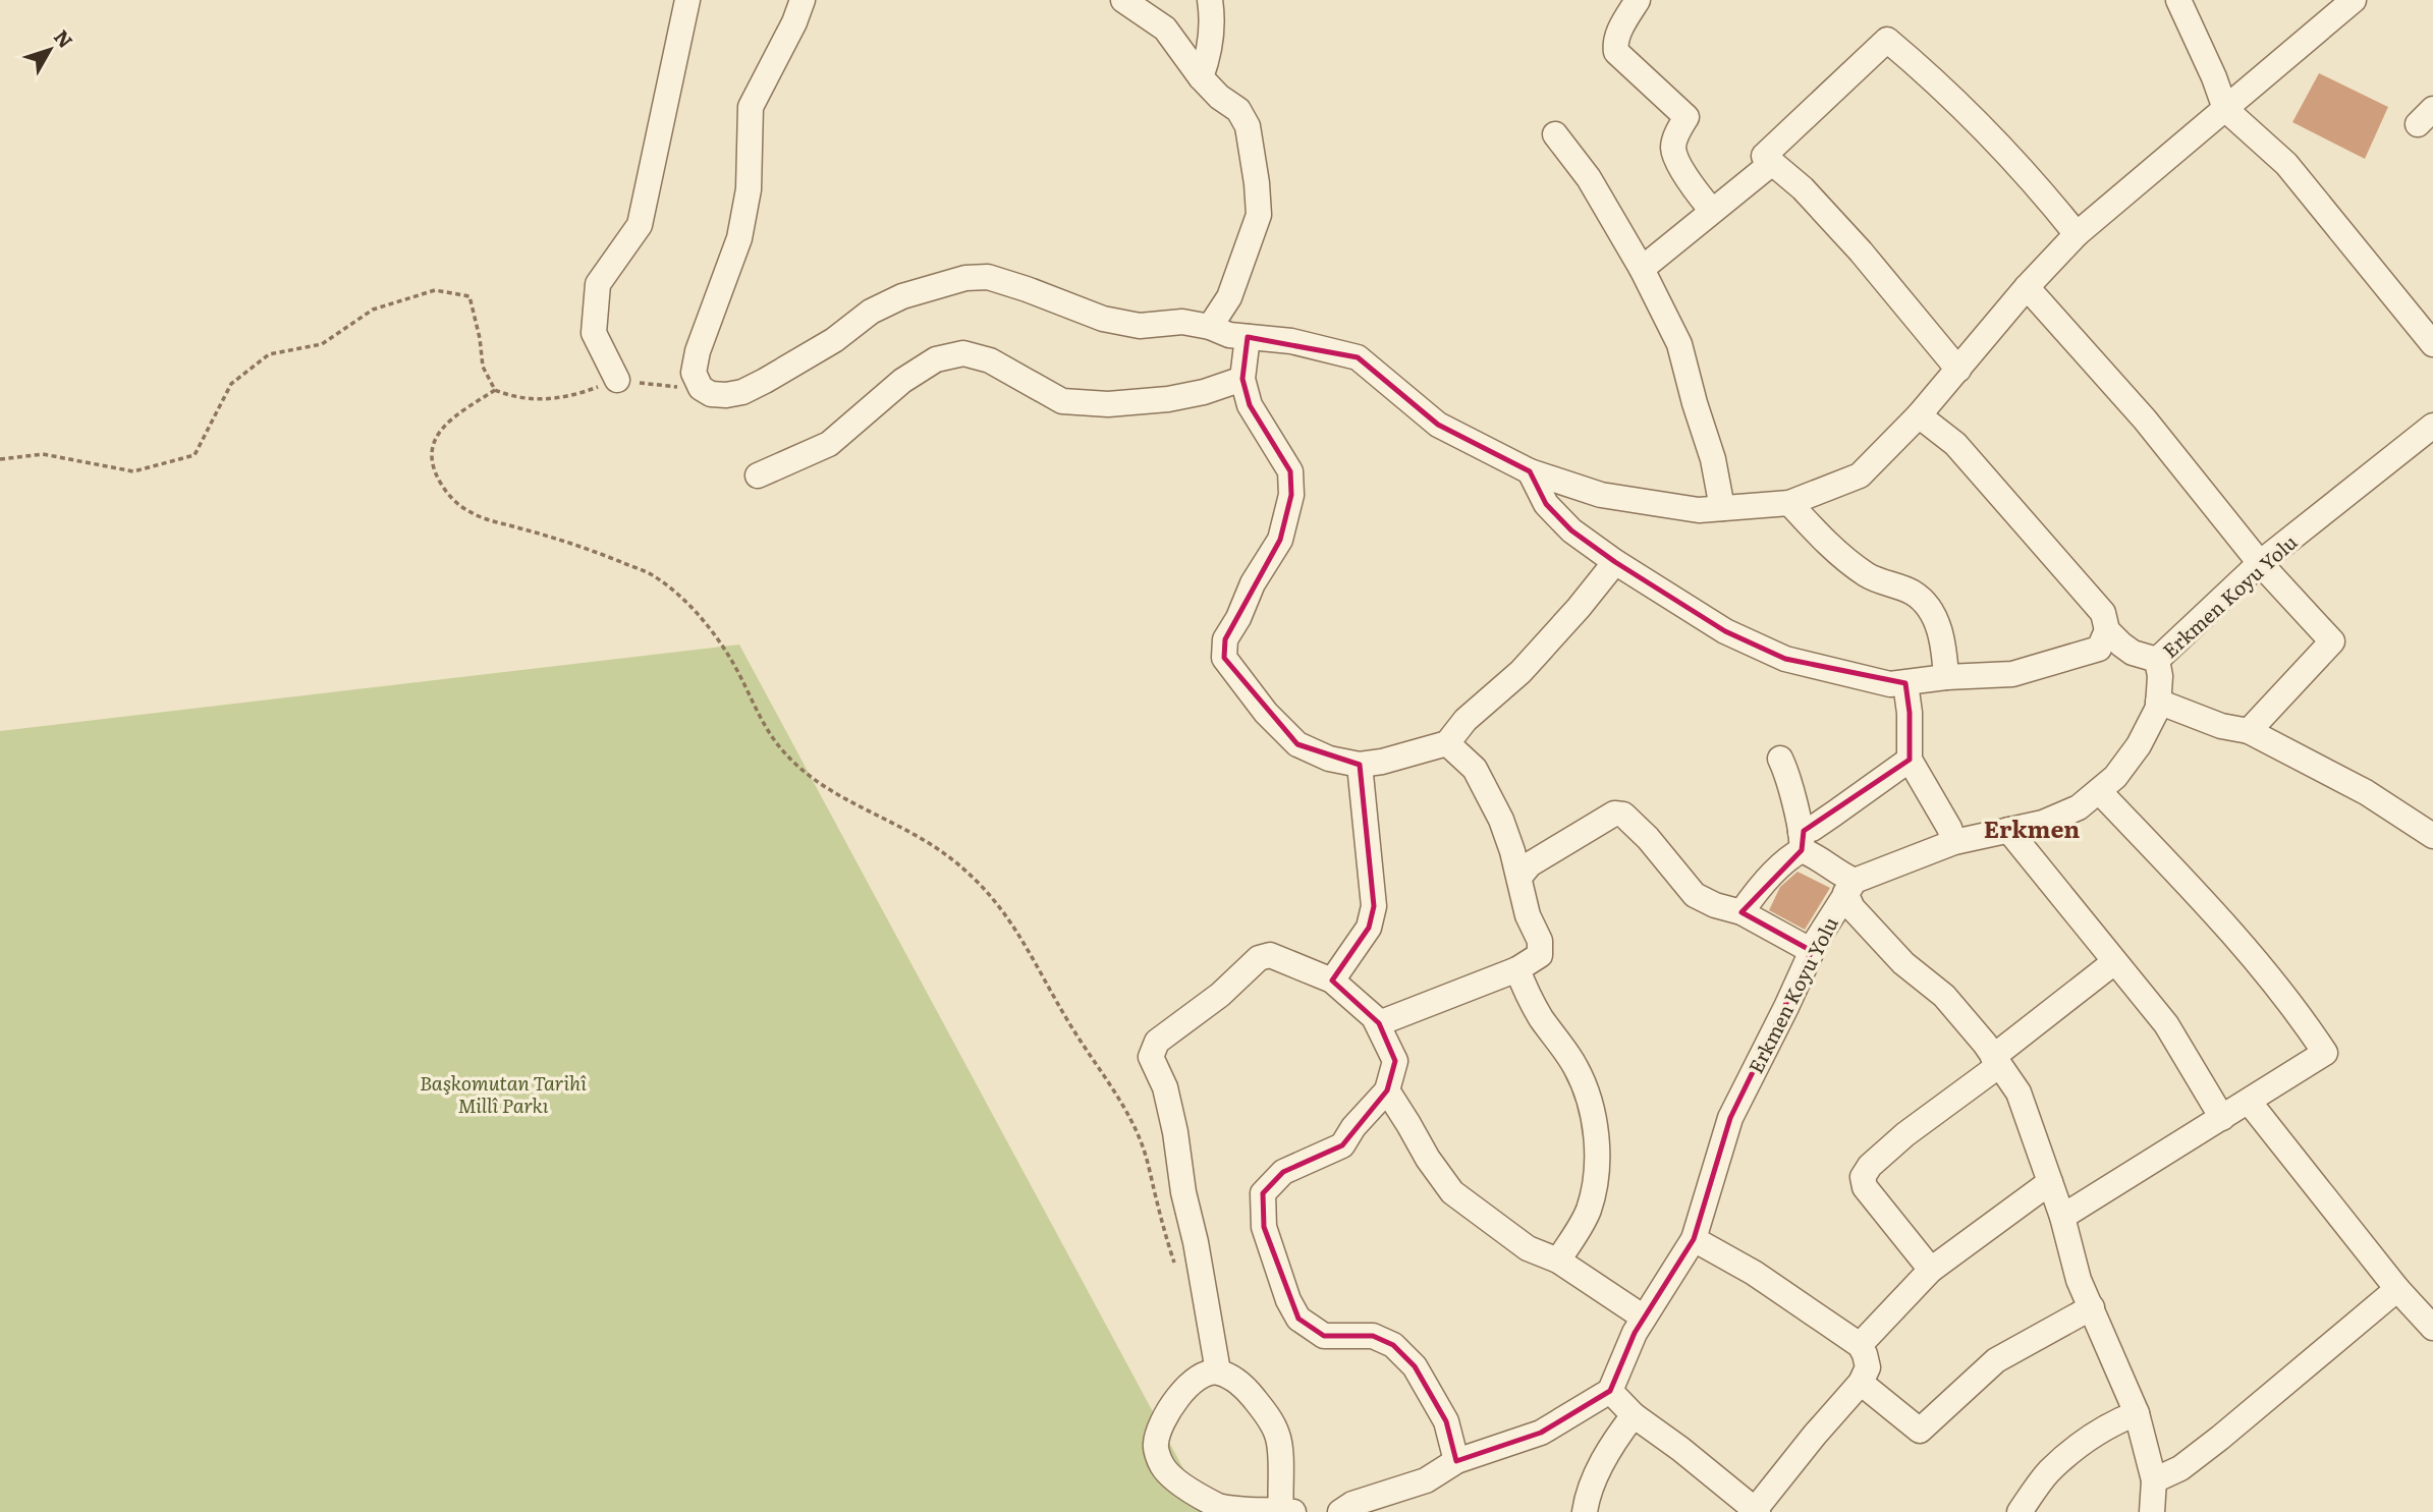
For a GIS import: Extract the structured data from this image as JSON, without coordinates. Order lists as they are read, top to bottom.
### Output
{
  "streets": {
    "street": ["Erkmen Koyu Yolu"]
  },
  "districts": ["Erkmen"],
  "parks": ["Başkomutan Tarihî Millî Parkı"],
  "north": "top right"
}
